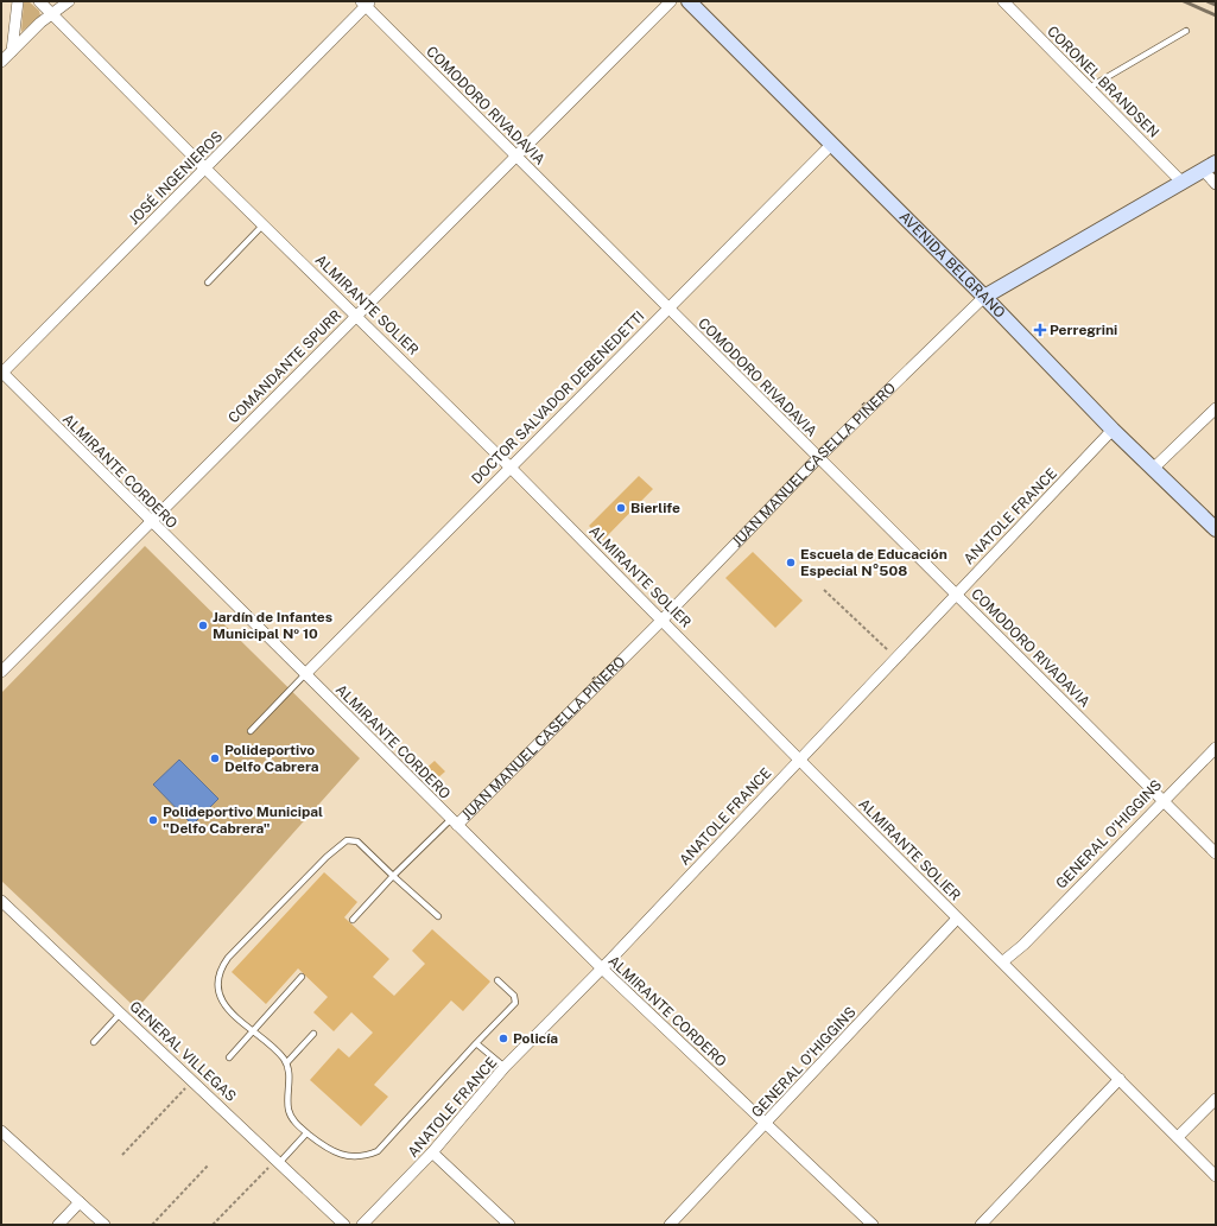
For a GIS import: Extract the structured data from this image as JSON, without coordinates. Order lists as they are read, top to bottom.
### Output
{
  "streets": {
    "street": [
      "CORONEL BRANDSEN",
      "COMODORO RIVADAVIA",
      "JOSÉ INGENIEROS",
      "AVENIDA BELGRANO",
      "ALMIRANTE SOLIER",
      "COMANDANTE SPURR",
      "DOCTOR SALVADOR DEBENEDETTI",
      "JUAN MANUEL CASELLA PIÑERO",
      "ALMIRANTE CORDERO",
      "ANATOLE FRANCE",
      "GENERAL O'HIGGINS",
      "GENERAL VILLEGAS"
    ]
  },
  "crossings": [
    ["CORONEL BRANDSEN", "JUAN MANUEL CASELLA PIÑERO"],
    ["COMODORO RIVADAVIA", "JOSÉ INGENIEROS"],
    ["COMODORO RIVADAVIA", "COMANDANTE SPURR"],
    ["COMODORO RIVADAVIA", "DOCTOR SALVADOR DEBENEDETTI"],
    ["COMODORO RIVADAVIA", "JUAN MANUEL CASELLA PIÑERO"],
    ["COMODORO RIVADAVIA", "ANATOLE FRANCE"],
    ["COMODORO RIVADAVIA", "GENERAL O'HIGGINS"],
    ["JOSÉ INGENIEROS", "ALMIRANTE SOLIER"],
    ["JOSÉ INGENIEROS", "ALMIRANTE CORDERO"],
    ["AVENIDA BELGRANO", "DOCTOR SALVADOR DEBENEDETTI"],
    ["AVENIDA BELGRANO", "JUAN MANUEL CASELLA PIÑERO"],
    ["AVENIDA BELGRANO", "ANATOLE FRANCE"],
    ["ALMIRANTE SOLIER", "COMANDANTE SPURR"],
    ["ALMIRANTE SOLIER", "DOCTOR SALVADOR DEBENEDETTI"],
    ["ALMIRANTE SOLIER", "JUAN MANUEL CASELLA PIÑERO"],
    ["ALMIRANTE SOLIER", "ANATOLE FRANCE"],
    ["ALMIRANTE SOLIER", "GENERAL O'HIGGINS"],
    ["COMANDANTE SPURR", "ALMIRANTE CORDERO"],
    ["DOCTOR SALVADOR DEBENEDETTI", "ALMIRANTE CORDERO"],
    ["JUAN MANUEL CASELLA PIÑERO", "ALMIRANTE CORDERO"],
    ["ALMIRANTE CORDERO", "ANATOLE FRANCE"],
    ["ALMIRANTE CORDERO", "GENERAL O'HIGGINS"]
  ],
  "places": {
    "health": ["Perregrini"],
    "other": [
      "Bierlife",
      "Escuela de Educación Especial N°508",
      "Jardín de Infantes Municipal Nº 10",
      "Polideportivo Delfo Cabrera",
      "Polideportivo Municipal \"Delfo Cabrera\"",
      "Policía"
    ]
  }
}
